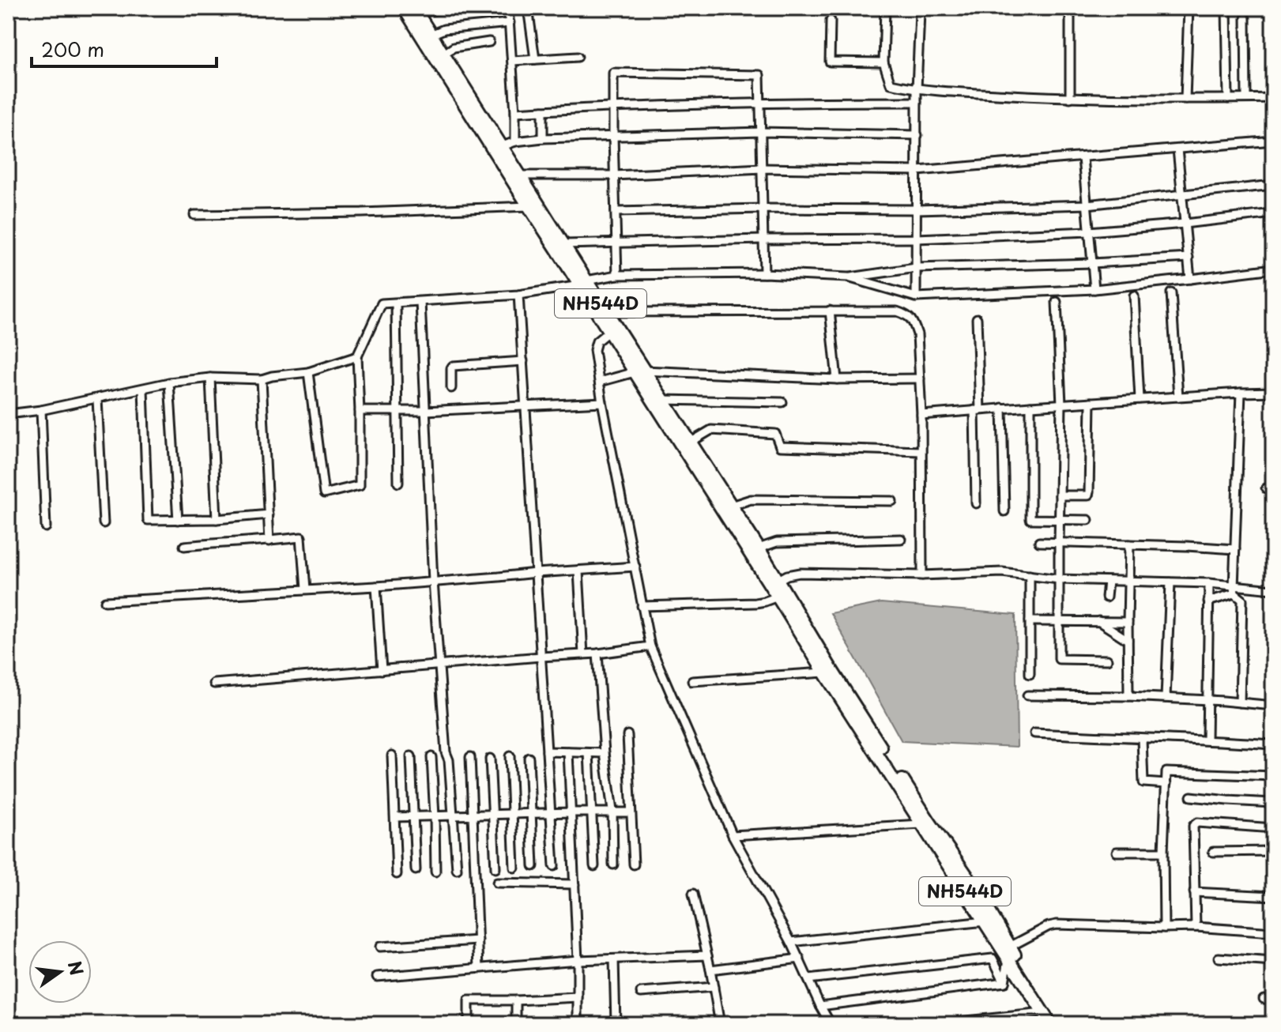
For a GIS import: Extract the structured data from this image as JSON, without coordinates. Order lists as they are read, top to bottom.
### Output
{
  "streets": {
    "highway": ["NH544D"]
  },
  "scale_bar": "200 m",
  "north": "right"
}
